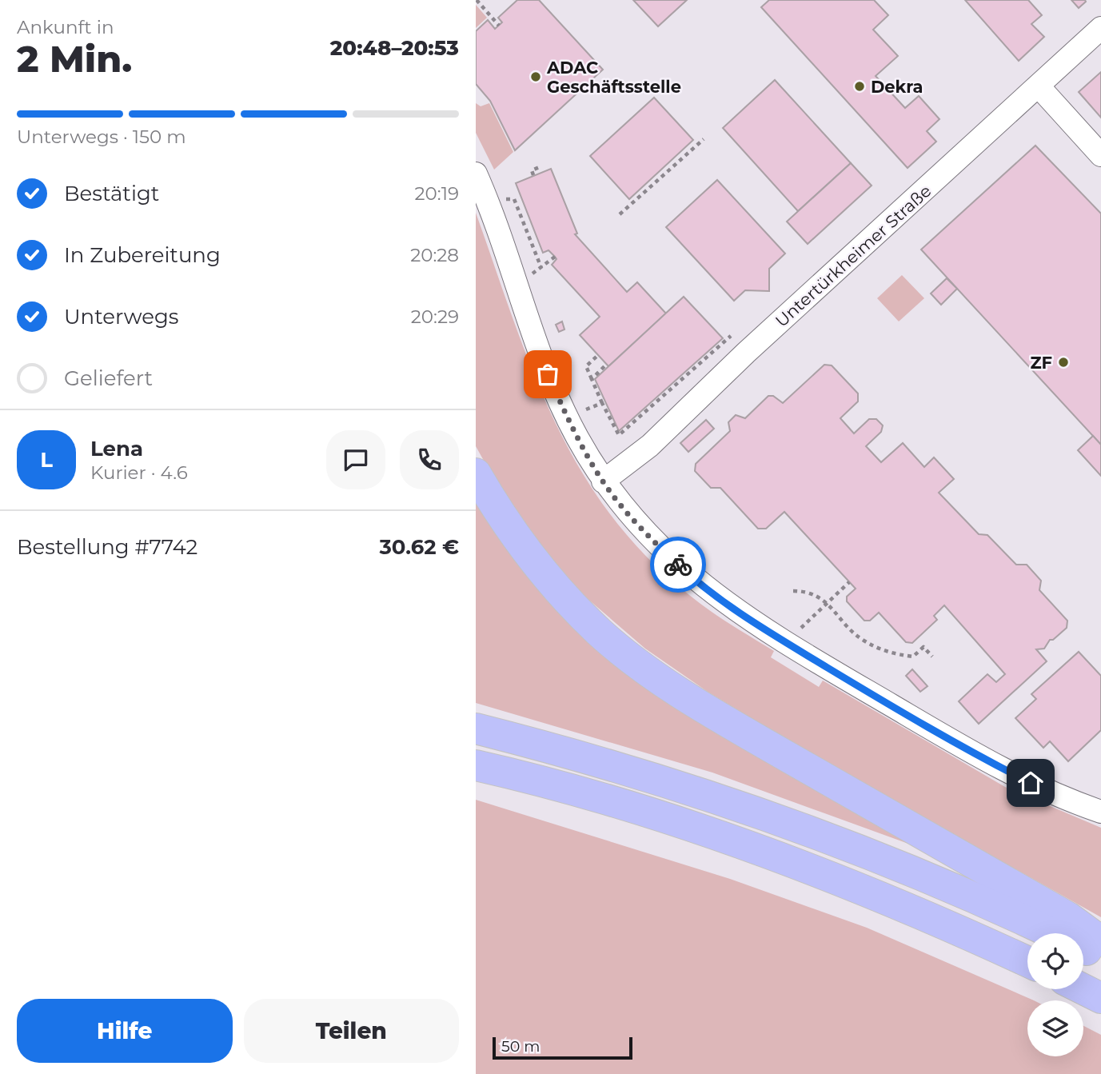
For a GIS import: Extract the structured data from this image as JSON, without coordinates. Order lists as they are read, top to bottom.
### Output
{
  "streets": {
    "street": ["Untertürkheimer Straße"]
  },
  "places": ["ADAC Geschäftsstelle", "Dekra", "ZF"],
  "scale_bar": "50 m",
  "page": {
    "heading": ["2 Min.", "Ankunft in", "20:48–20:53"],
    "panel": [
      "Lena",
      "Kurier · 4.6",
      "Bestellung #7742",
      "30.62 €"
    ],
    "bar": "Unterwegs · 150 m",
    "list": [
      ["Bestätigt", "20:19"],
      ["In Zubereitung", "20:28"],
      ["Unterwegs", "20:29"],
      "Geliefert"
    ],
    "round": "L",
    "buttons": ["Hilfe", "Teilen"],
    "scale": "50 m"
  }
}
